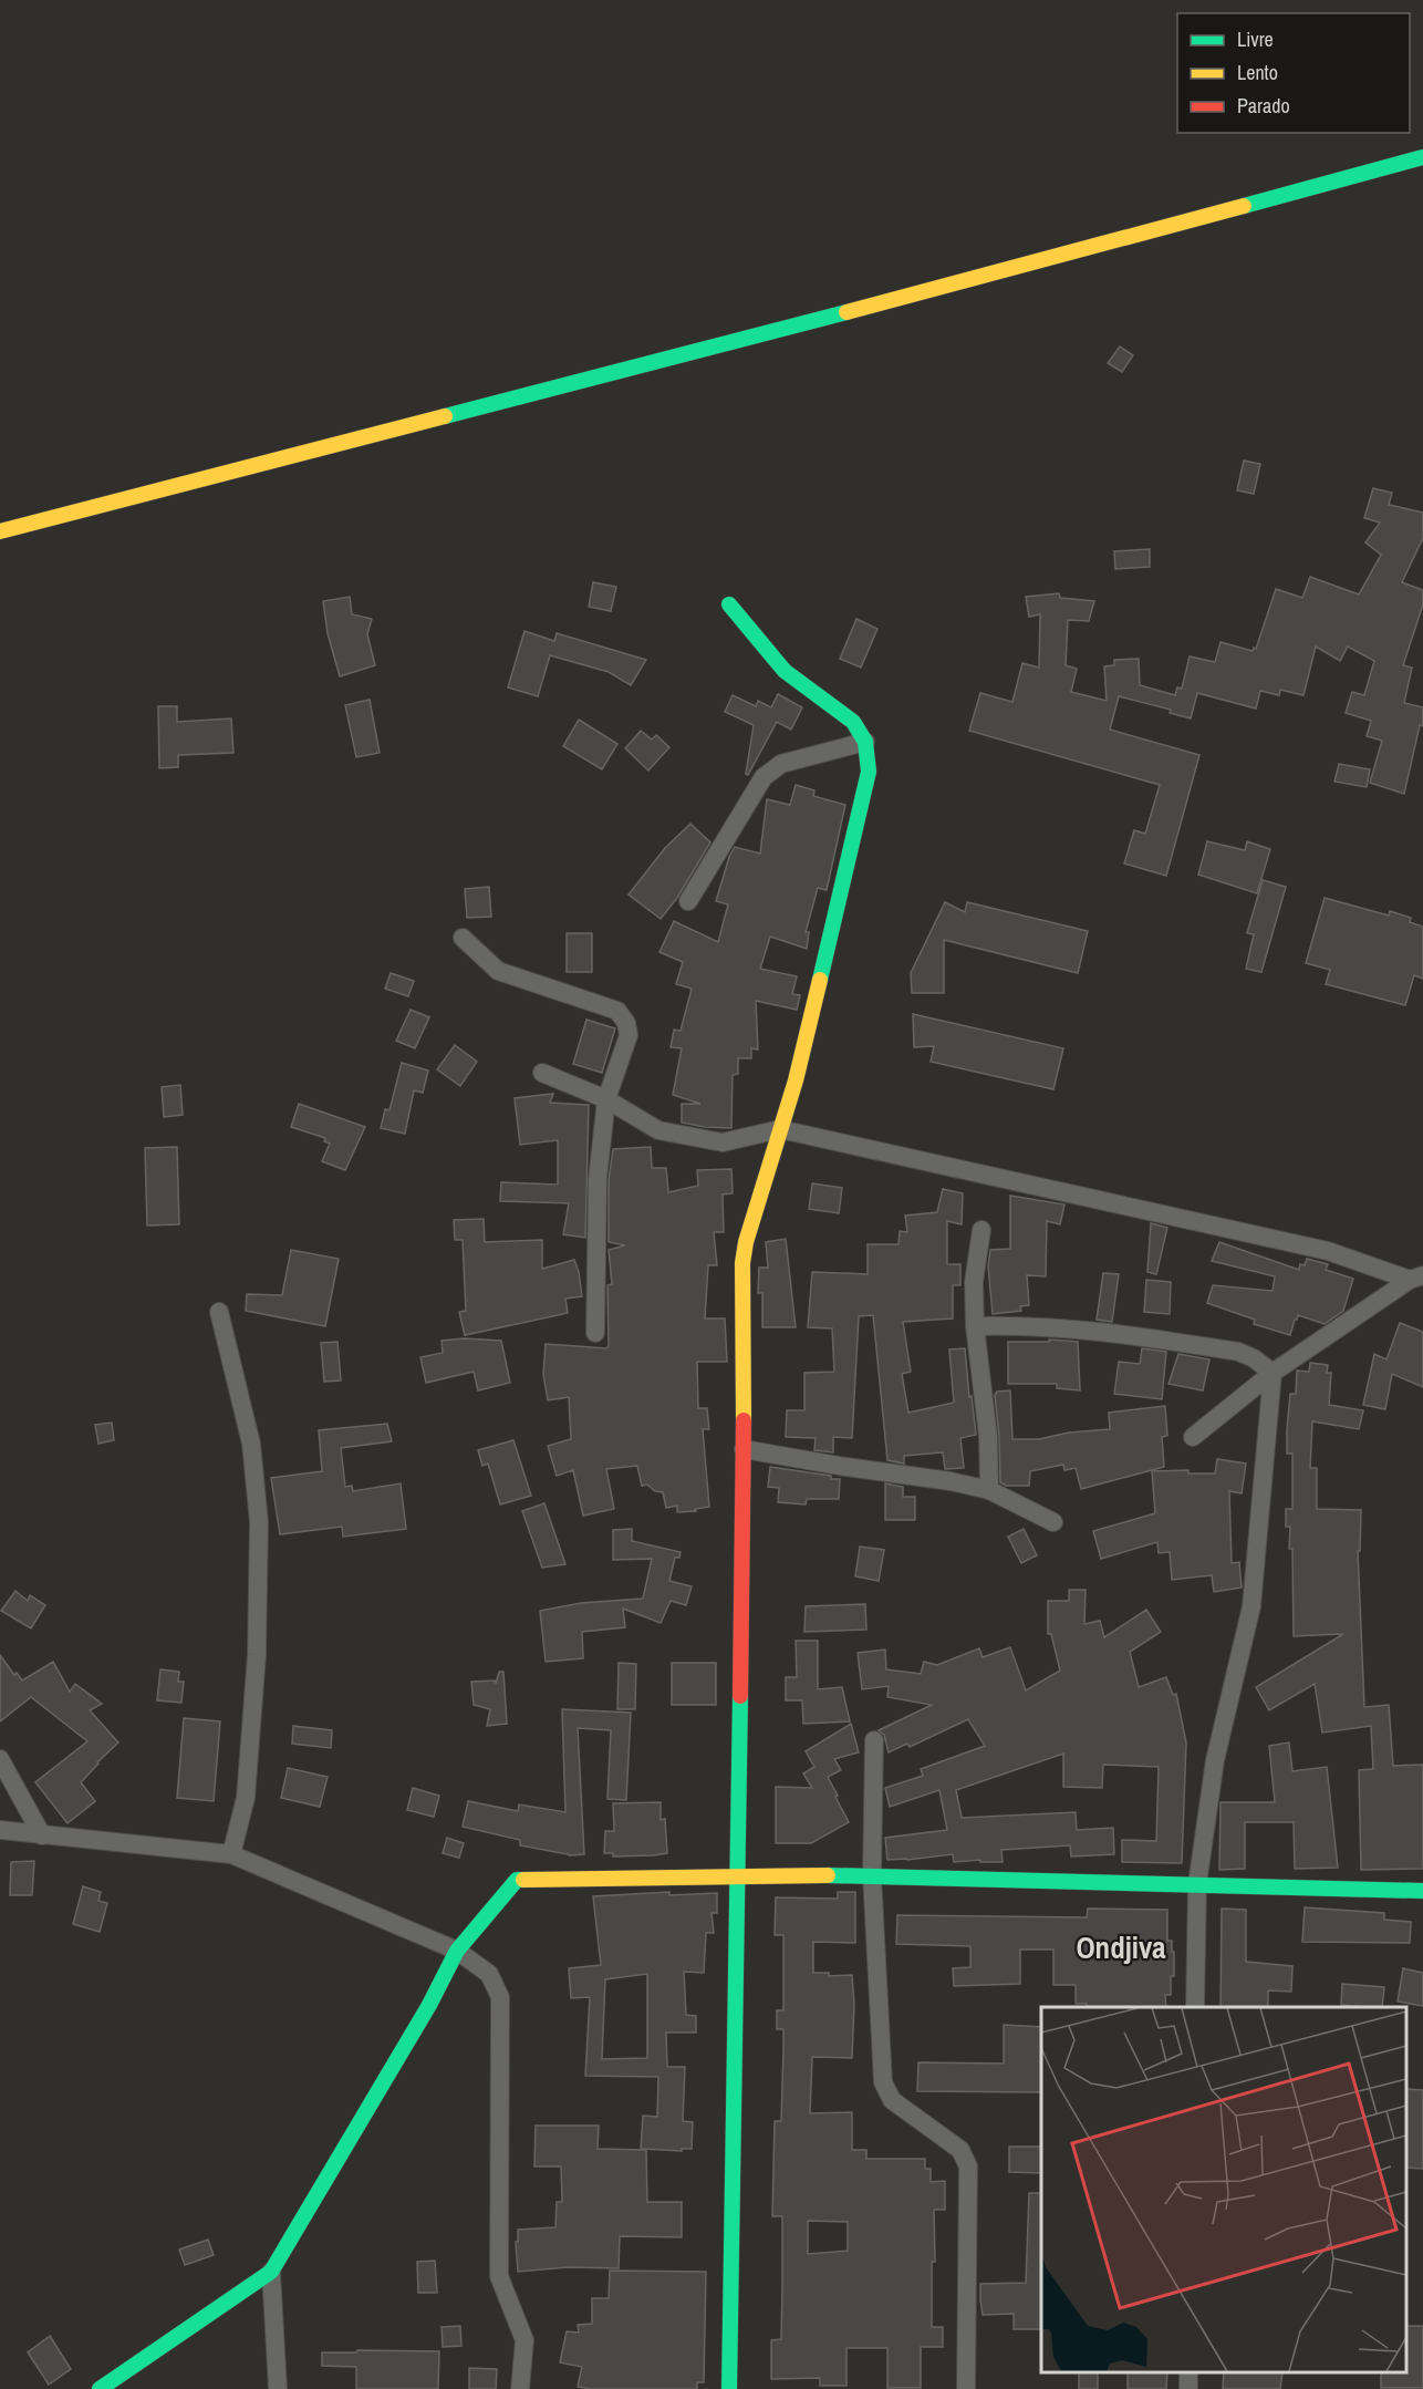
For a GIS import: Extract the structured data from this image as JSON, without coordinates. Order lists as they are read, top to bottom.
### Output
{
  "districts": ["Ondjiva"],
  "legend": ["Livre", "Lento", "Parado"]
}
